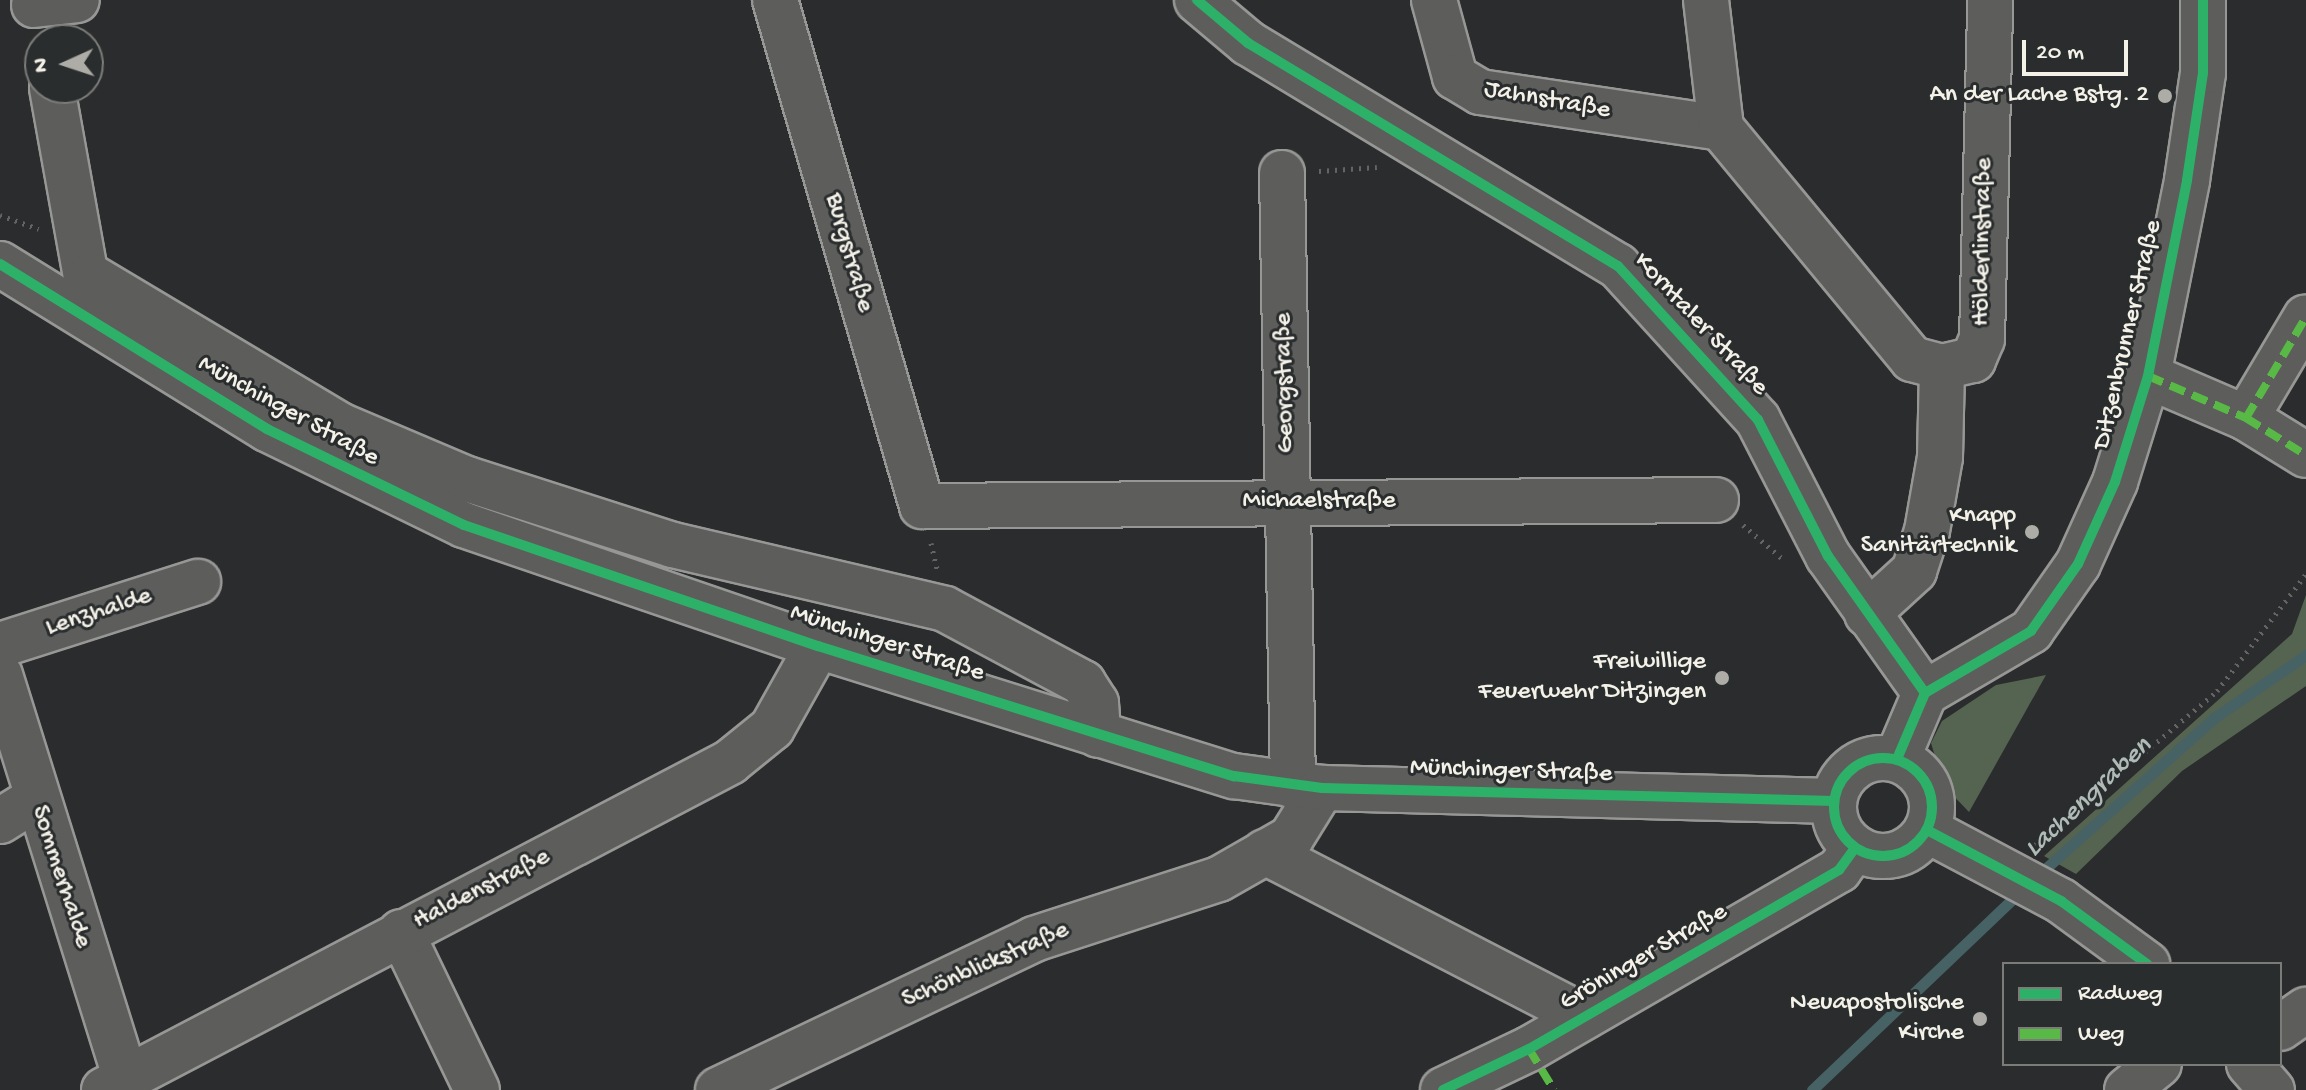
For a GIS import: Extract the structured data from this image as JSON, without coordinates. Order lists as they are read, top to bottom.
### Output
{
  "streets": {
    "street": [
      "Jahnstraße",
      "Hölderlinstraße",
      "Burgstraße",
      "Korntaler Straße",
      "Ditzenbrunner Straße",
      "Georgstraße",
      "Münchinger Straße",
      "Michaelstraße",
      "Lenzhalde",
      "Sommerhalde",
      "Haldenstraße",
      "Gröninger Straße",
      "Schönblickstraße"
    ]
  },
  "crossings": [
    ["Burgstraße", "Michaelstraße"],
    ["Korntaler Straße", "Ditzenbrunner Straße"],
    ["Georgstraße", "Münchinger Straße"],
    ["Georgstraße", "Michaelstraße"],
    ["Georgstraße", "Schönblickstraße"],
    ["Münchinger Straße", "Haldenstraße"],
    ["Münchinger Straße", "Gröninger Straße"],
    ["Münchinger Straße", "Schönblickstraße"],
    ["Sommerhalde", "Haldenstraße"]
  ],
  "water": ["Lachengraben"],
  "places": [
    "An der Lache Bstg. 2",
    "Knapp Sanitärtechnik",
    "Freiwillige Feuerwehr Ditzingen",
    "Neuapostolische Kirche"
  ],
  "legend": ["Radweg", "Weg"],
  "scale_bar": "20 m",
  "north": "left"
}
